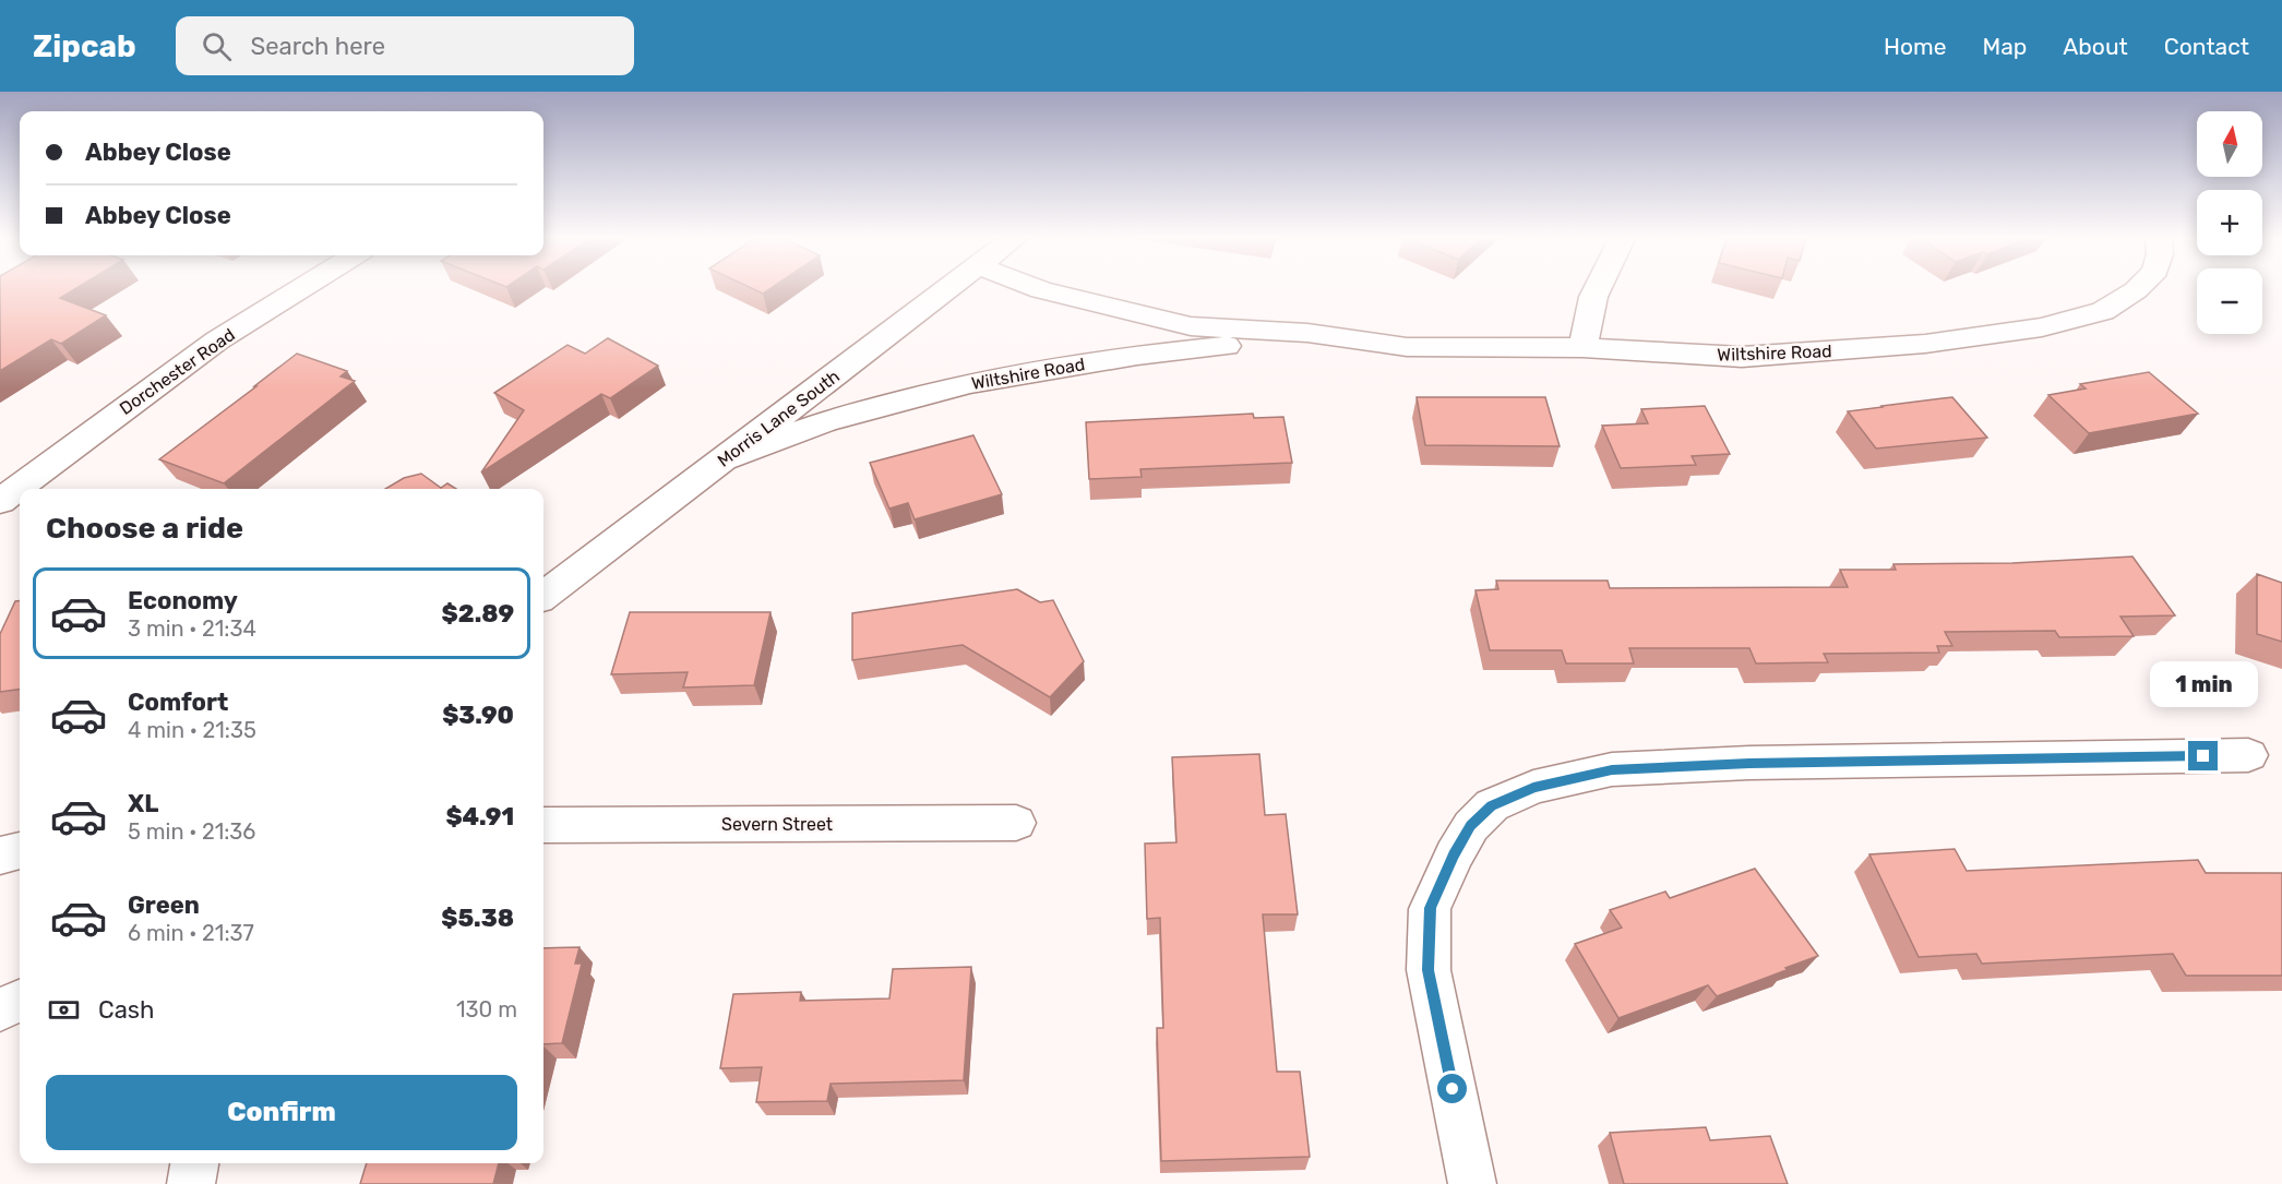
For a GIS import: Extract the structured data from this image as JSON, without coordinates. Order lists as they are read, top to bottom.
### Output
{
  "streets": {
    "street": [
      "Wiltshire Road",
      "Dorchester Road",
      "Morris Lane South",
      "Severn Street"
    ]
  },
  "crossings": [
    ["Wiltshire Road", "Morris Lane South"]
  ],
  "north": "top",
  "page": {
    "header": "Zipcab",
    "search": "Search here",
    "nav": [
      "Home",
      "Map",
      "About",
      "Contact"
    ],
    "map_buttons": ["+", "−"],
    "banner": ["Abbey Close", "Abbey Close"],
    "heading": "Choose a ride",
    "list": [
      {
        "name": "Economy",
        "note": "3 min · 21:34",
        "value": "$2.89"
      },
      {
        "name": "Comfort",
        "note": "4 min · 21:35",
        "value": "$3.90"
      },
      {
        "name": "XL",
        "note": "5 min · 21:36",
        "value": "$4.91"
      },
      {
        "name": "Green",
        "note": "6 min · 21:37",
        "value": "$5.38"
      }
    ],
    "bubble": "1 min",
    "pay": ["Cash", "130 m"],
    "buttons": "Confirm"
  }
}
